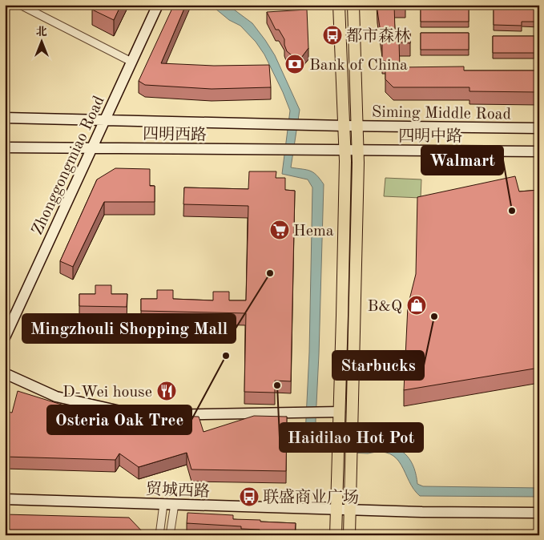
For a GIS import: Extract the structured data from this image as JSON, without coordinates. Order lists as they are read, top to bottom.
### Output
{
  "streets": {
    "main road": [
      "Siming Middle Road",
      "四明西路",
      "四明中路",
      "Zhonggongmiao Road",
      "贸城西路"
    ]
  },
  "crossings": [
    ["Siming Middle Road", "四明西路"],
    ["四明西路", "四明中路"],
    ["四明西路", "Zhonggongmiao Road"]
  ],
  "places": {
    "bus stop": ["都市森林", "联盛商业广场"],
    "bank": ["Bank of China"],
    "other": [
      "Walmart",
      "Mingzhouli Shopping Mall",
      "Starbucks",
      "Osteria Oak Tree",
      "Haidilao Hot Pot"
    ],
    "supermarket": ["Hema"],
    "shop": ["B&Q"],
    "restaurant": ["D-Wei house"]
  },
  "north": "top"
}
